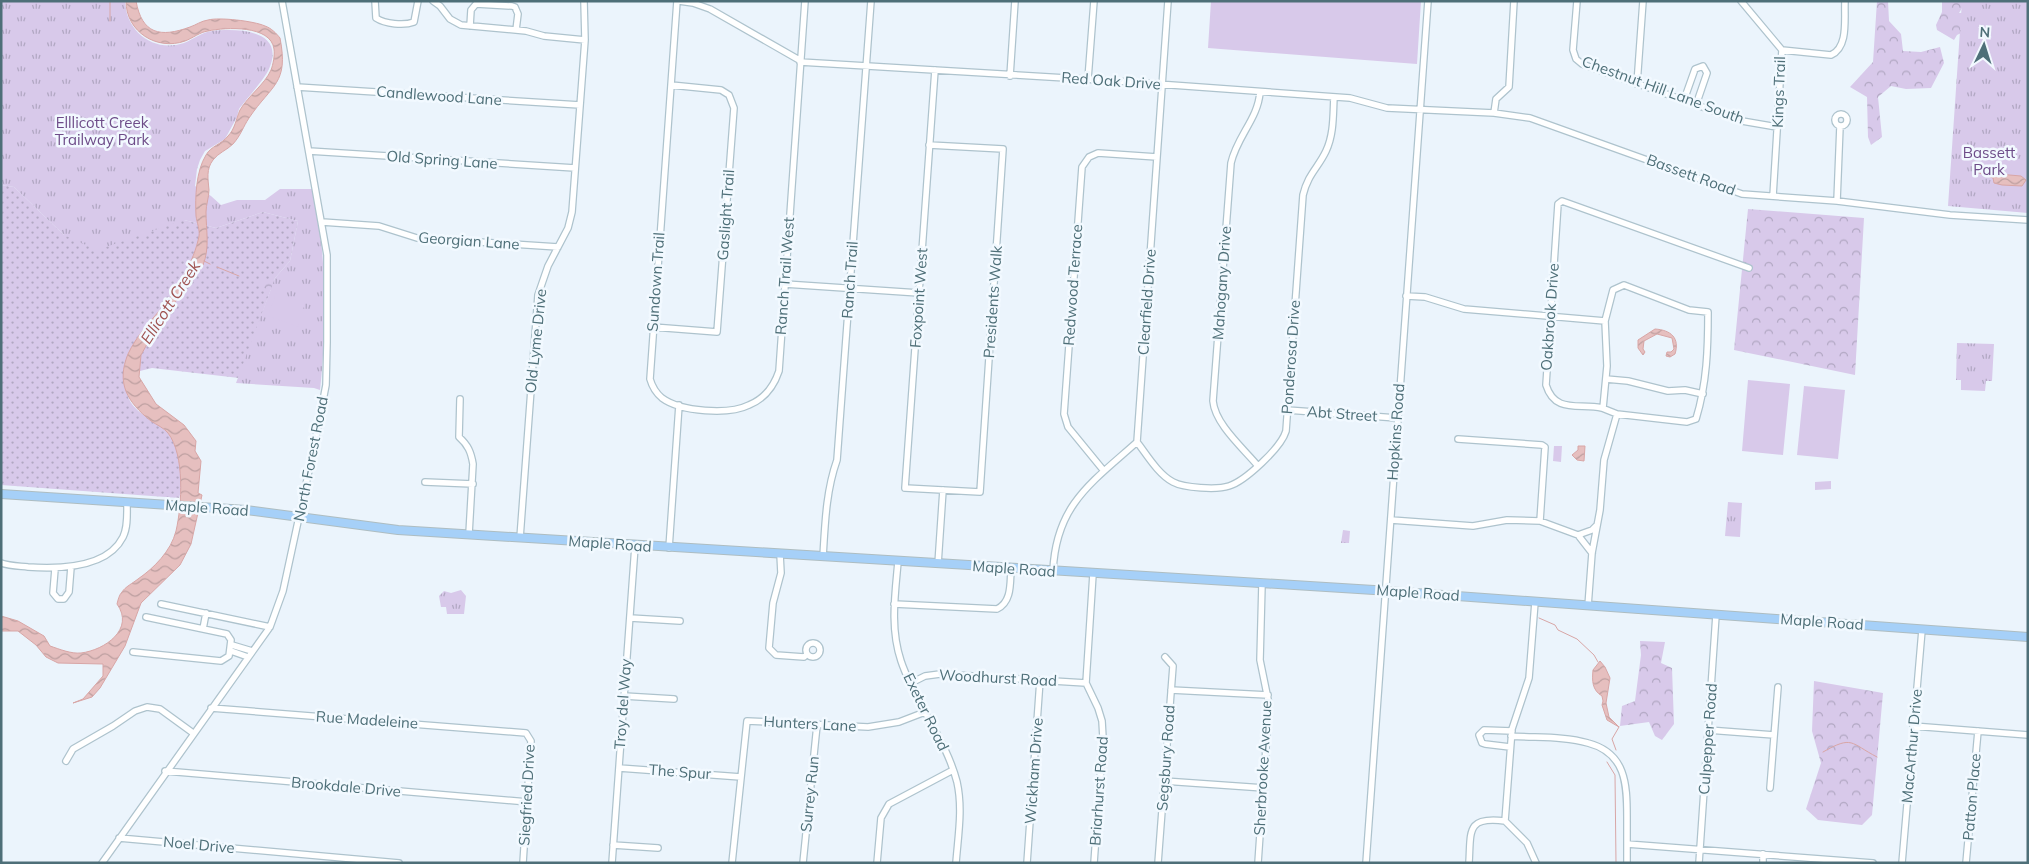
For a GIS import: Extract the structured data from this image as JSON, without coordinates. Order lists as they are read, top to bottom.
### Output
{
  "streets": {
    "main road": ["Maple Road"],
    "street": [
      "Red Oak Drive",
      "Chestnut Hill Lane South",
      "Kings Trail",
      "Candlewood Lane",
      "Old Spring Lane",
      "Bassett Road",
      "Gaslight Trail",
      "Georgian Lane",
      "Ranch Trail West",
      "Ranch Trail",
      "Sundown Trail",
      "Mahogany Drive",
      "Redwood Terrace",
      "Foxpoint West",
      "Presidents Walk",
      "Clearfield Drive",
      "Oakbrook Drive",
      "Old Lyme Drive",
      "Ponderosa Drive",
      "Abt Street",
      "Hopkins Road",
      "North Forest Road",
      "Woodhurst Road",
      "Troy del Way",
      "Exeter Road",
      "Rue Madeleine",
      "Hunters Lane",
      "Culpepper Road",
      "MacArthur Drive",
      "Segsbury Road",
      "Sherbrooke Avenue",
      "Wickham Drive",
      "The Spur",
      "Brookdale Drive",
      "Briarhurst Road",
      "Surrey Run",
      "Siegfried Drive",
      "Patton Place",
      "Noel Drive"
    ]
  },
  "crossings": [
    ["Red Oak Drive", "Bassett Road"],
    ["Red Oak Drive", "Ranch Trail West"],
    ["Red Oak Drive", "Ranch Trail"],
    ["Red Oak Drive", "Sundown Trail"],
    ["Red Oak Drive", "Mahogany Drive"],
    ["Red Oak Drive", "Foxpoint West"],
    ["Red Oak Drive", "Clearfield Drive"],
    ["Red Oak Drive", "Ponderosa Drive"],
    ["Red Oak Drive", "Hopkins Road"],
    ["Chestnut Hill Lane South", "Kings Trail"],
    ["Kings Trail", "Bassett Road"],
    ["Candlewood Lane", "Old Lyme Drive"],
    ["Candlewood Lane", "North Forest Road"],
    ["Old Spring Lane", "Old Lyme Drive"],
    ["Old Spring Lane", "North Forest Road"],
    ["Bassett Road", "Hopkins Road"],
    ["Gaslight Trail", "Sundown Trail"],
    ["Georgian Lane", "Old Lyme Drive"],
    ["Georgian Lane", "North Forest Road"],
    ["Ranch Trail West", "Sundown Trail"],
    ["Ranch Trail", "Maple Road"],
    ["Mahogany Drive", "Ponderosa Drive"],
    ["Redwood Terrace", "Clearfield Drive"],
    ["Foxpoint West", "Presidents Walk"],
    ["Clearfield Drive", "Ponderosa Drive"],
    ["Old Lyme Drive", "Maple Road"],
    ["Ponderosa Drive", "Abt Street"],
    ["Abt Street", "Hopkins Road"],
    ["Hopkins Road", "Maple Road"],
    ["North Forest Road", "Maple Road"],
    ["North Forest Road", "Rue Madeleine"],
    ["North Forest Road", "Brookdale Drive"],
    ["North Forest Road", "Noel Drive"],
    ["Maple Road", "Troy del Way"],
    ["Maple Road", "Exeter Road"],
    ["Maple Road", "Culpepper Road"],
    ["Maple Road", "MacArthur Drive"],
    ["Maple Road", "Sherbrooke Avenue"],
    ["Maple Road", "Briarhurst Road"],
    ["Woodhurst Road", "Exeter Road"],
    ["Woodhurst Road", "Wickham Drive"],
    ["Woodhurst Road", "Briarhurst Road"],
    ["Troy del Way", "The Spur"],
    ["Exeter Road", "Hunters Lane"],
    ["Rue Madeleine", "Siegfried Drive"],
    ["Hunters Lane", "The Spur"],
    ["Hunters Lane", "Surrey Run"],
    ["Brookdale Drive", "Siegfried Drive"]
  ],
  "water": ["Ellicott Creek"],
  "parks": ["Elllicott Creek Trailway Park", "Bassett Park"],
  "north": "top"
}
